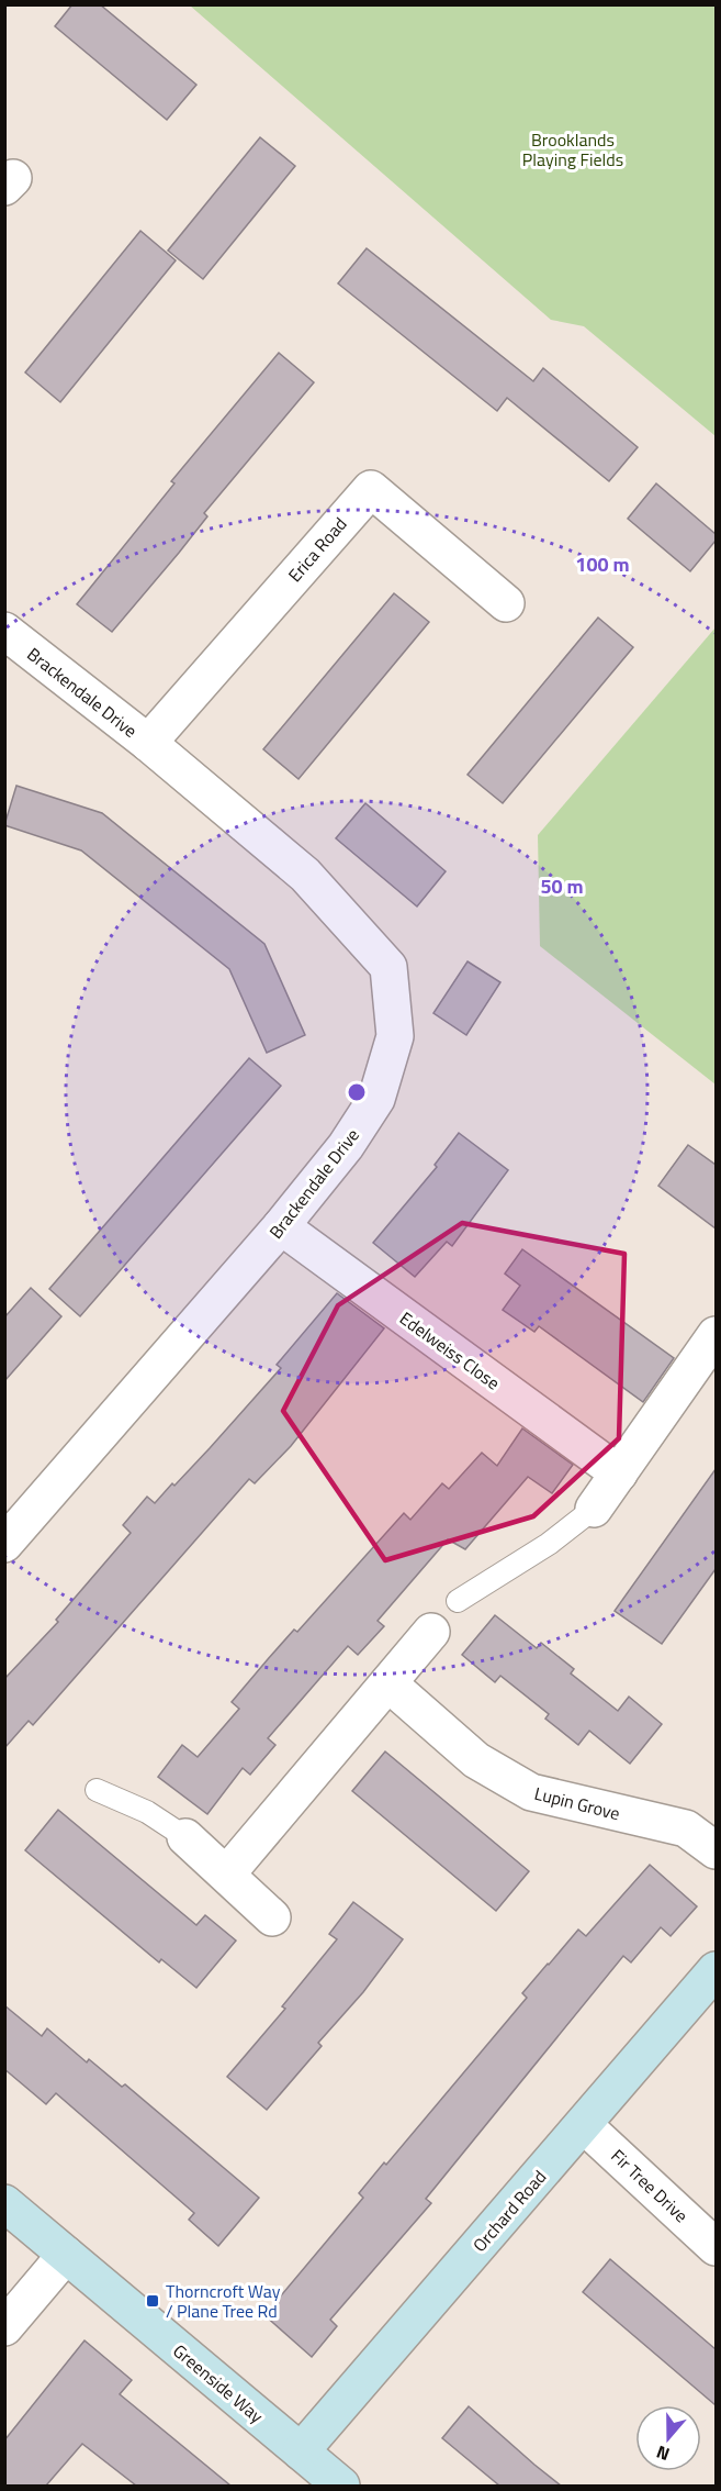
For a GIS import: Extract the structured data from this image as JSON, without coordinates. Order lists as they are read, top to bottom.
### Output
{
  "streets": {
    "street": [
      "Erica Road",
      "Brackendale Drive",
      "Edelweiss Close",
      "Lupin Grove",
      "Fir Tree Drive",
      "Orchard Road",
      "Greenside Way"
    ]
  },
  "crossings": [
    ["Erica Road", "Brackendale Drive"],
    ["Brackendale Drive", "Edelweiss Close"],
    ["Fir Tree Drive", "Orchard Road"],
    ["Orchard Road", "Greenside Way"]
  ],
  "parks": ["Brooklands Playing Fields"],
  "places": {
    "transit": ["Thorncroft Way / Plane Tree Rd"]
  },
  "north": "bottom",
  "rings": ["100 m", "50 m"]
}
